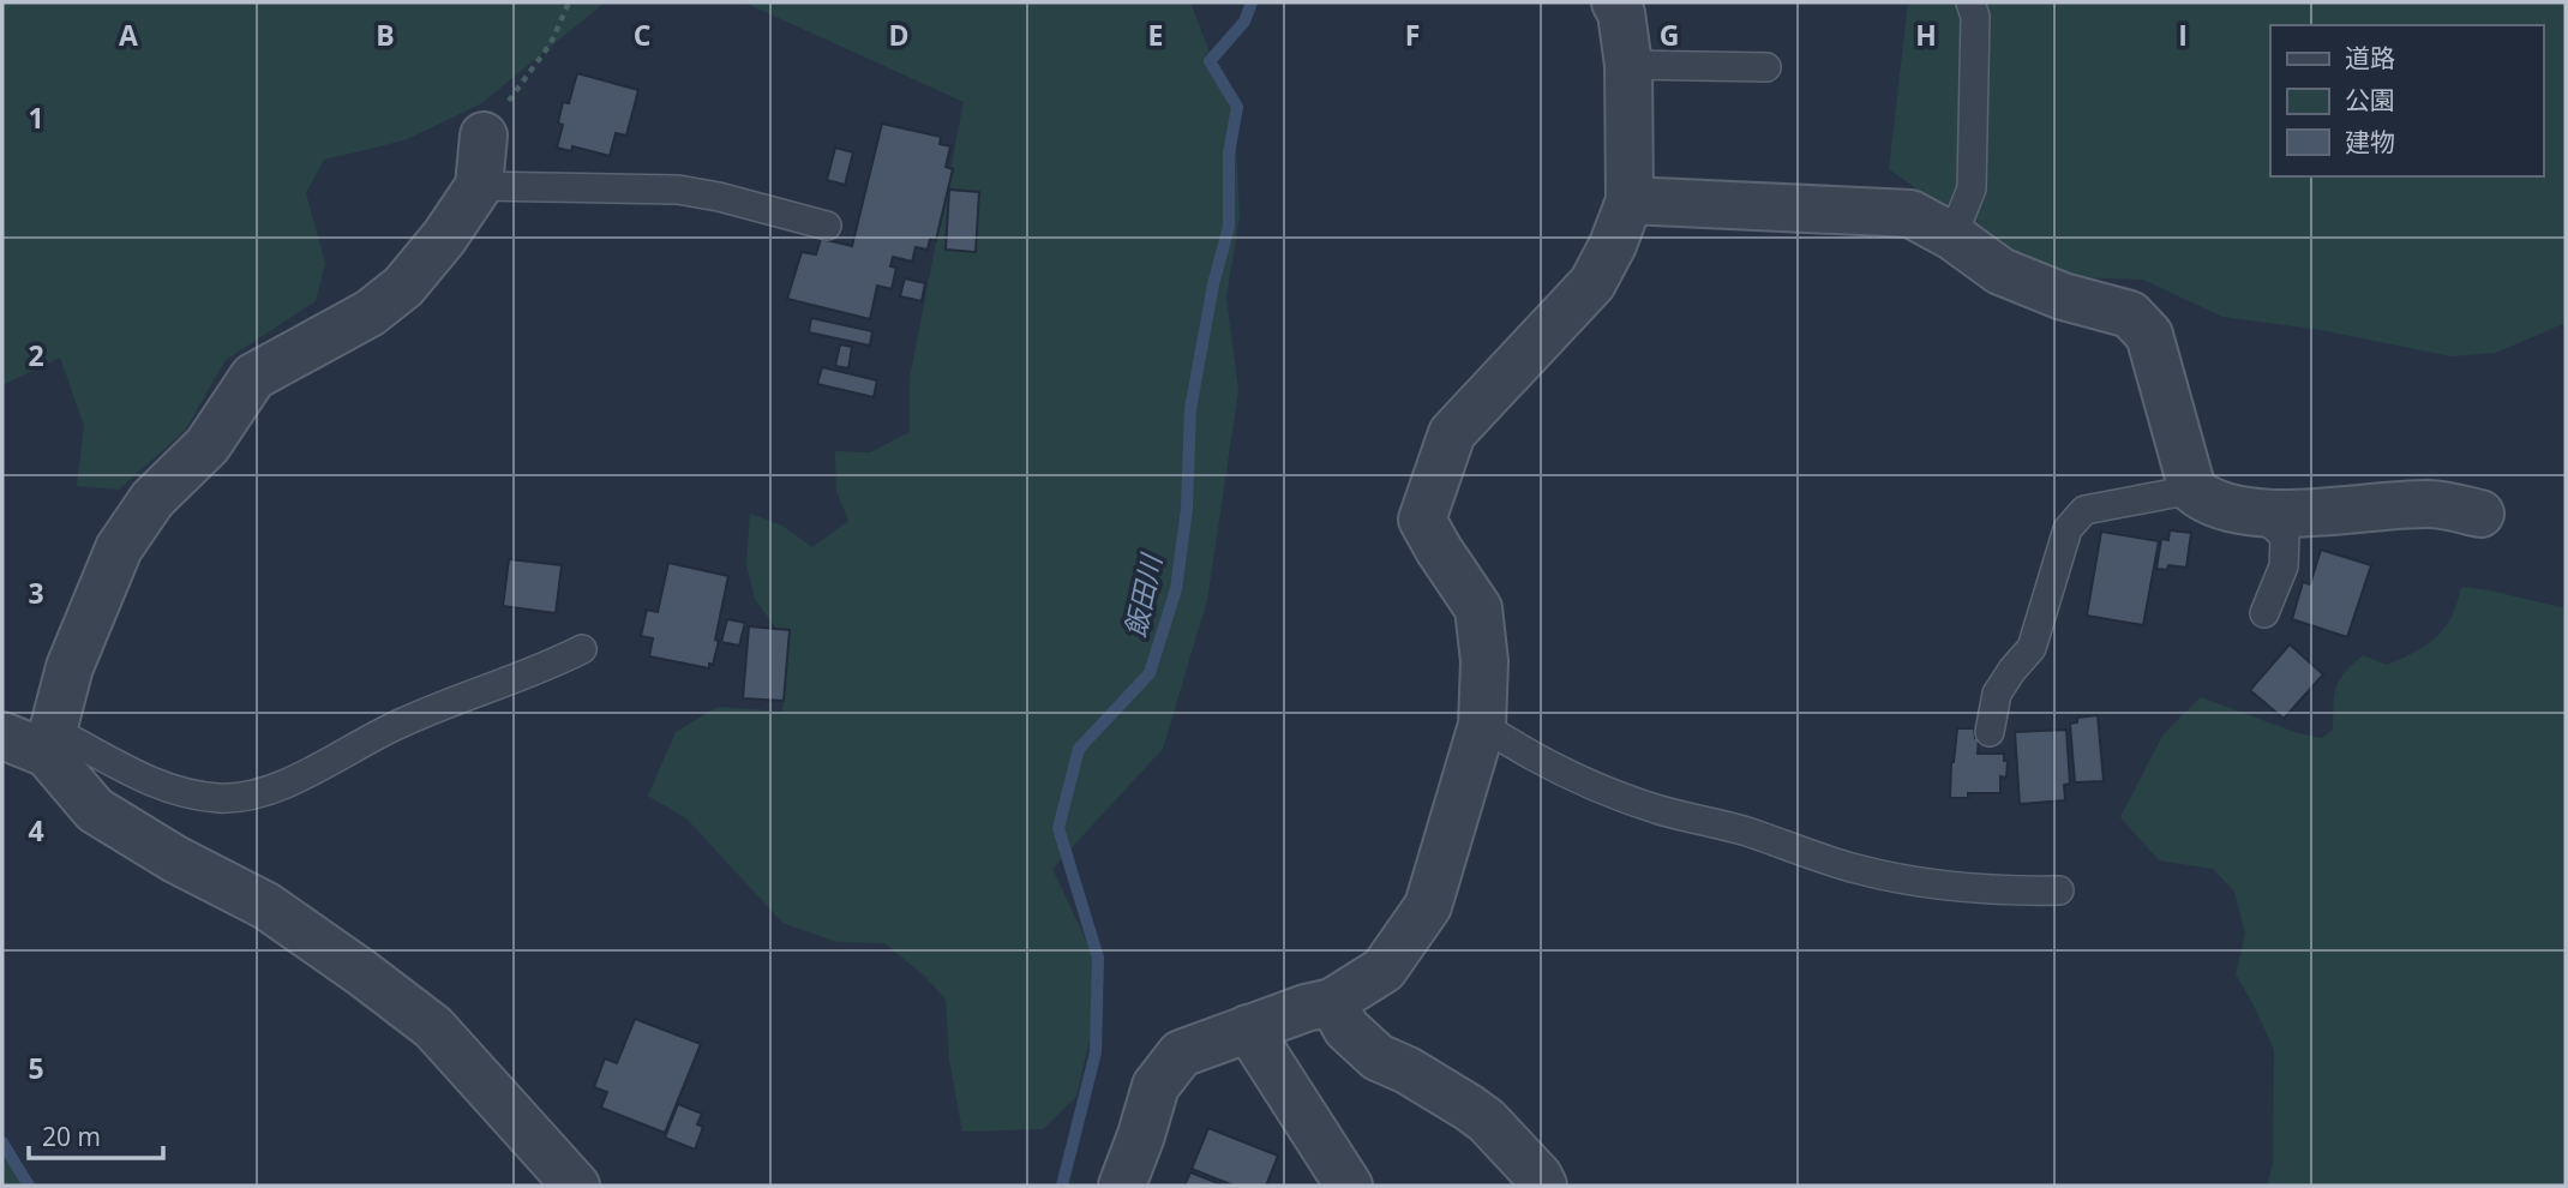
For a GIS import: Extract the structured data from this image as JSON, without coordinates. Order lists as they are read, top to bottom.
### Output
{
  "water": ["飯田川"],
  "legend": ["道路", "公園", "建物"],
  "scale_bar": "20 m",
  "grid": {
    "columns": [
      "A",
      "B",
      "C",
      "D",
      "E",
      "F",
      "G",
      "H",
      "I"
    ],
    "rows": [
      "1",
      "2",
      "3",
      "4",
      "5"
    ]
  }
}
